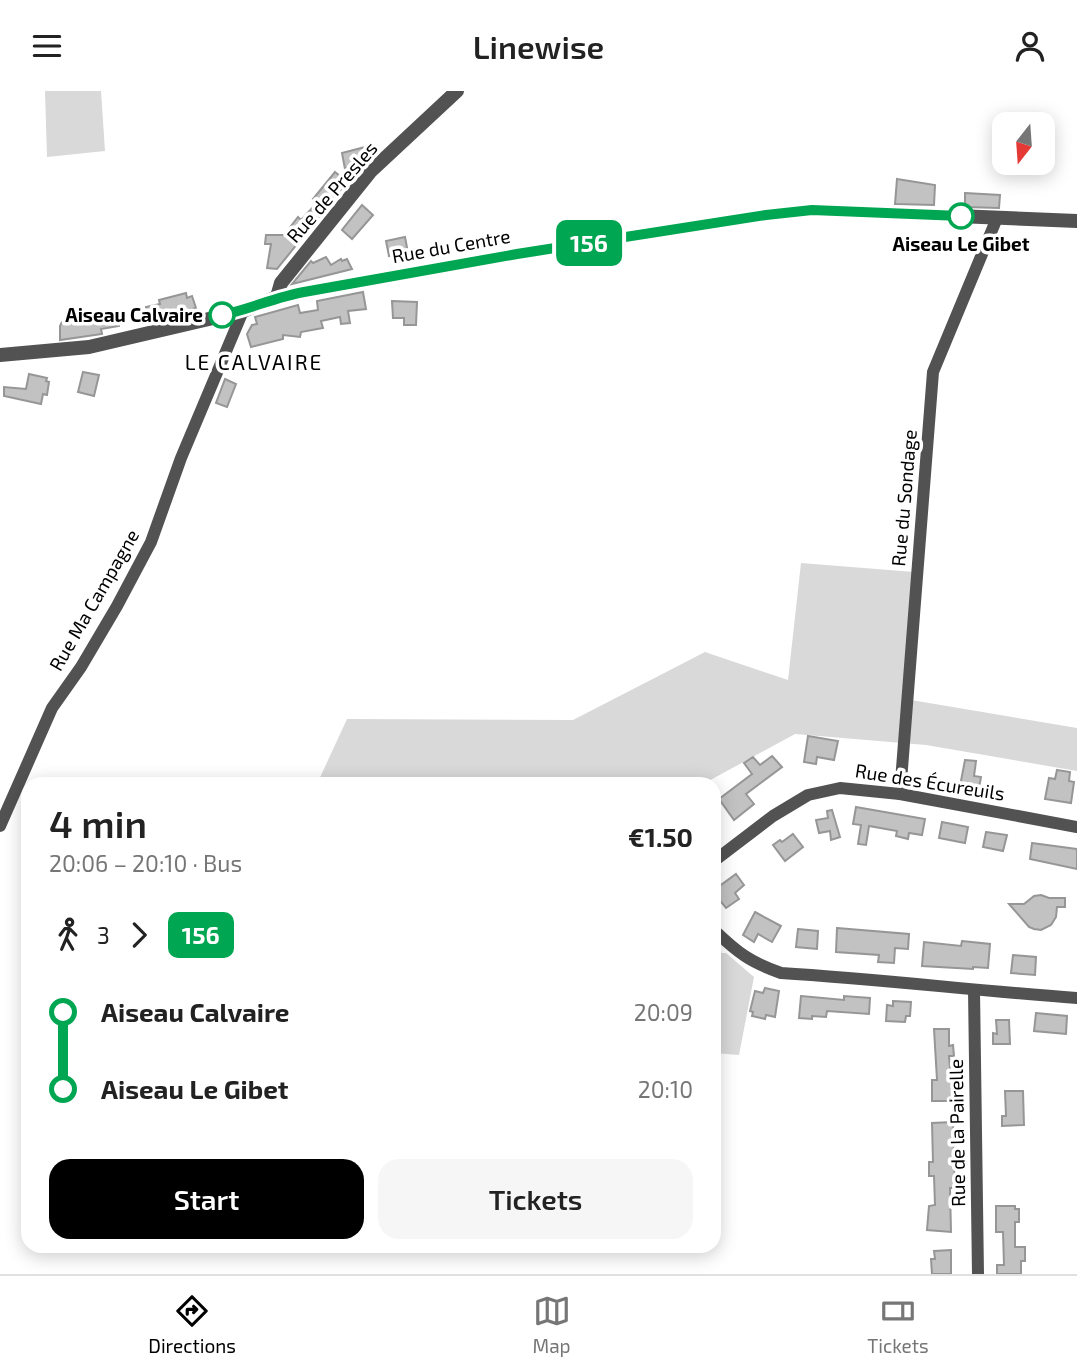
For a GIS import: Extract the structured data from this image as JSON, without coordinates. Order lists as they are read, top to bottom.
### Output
{
  "streets": {
    "street": [
      "Rue de Presles",
      "Rue du Centre",
      "Rue du Sondage",
      "Rue Ma Campagne",
      "Rue des Écureuils",
      "Rue de la Pairelle"
    ]
  },
  "crossings": [
    ["Rue de Presles", "Rue du Centre"],
    ["Rue du Centre", "Rue du Sondage"],
    ["Rue du Centre", "Rue Ma Campagne"],
    ["Rue du Sondage", "Rue des Écureuils"]
  ],
  "districts": ["LE CALVAIRE"],
  "places": ["Aiseau Le Gibet", "Aiseau Calvaire"],
  "lines": ["bus line 156"],
  "north": "bottom",
  "page": {
    "header": "Linewise",
    "on_map": "156",
    "heading": ["4 min", "20:06 – 20:10 · Bus", "€1.50"],
    "legs": ["3", "156"],
    "list": [
      {
        "name": "Aiseau Calvaire",
        "value": "20:09"
      },
      {
        "name": "Aiseau Le Gibet",
        "value": "20:10"
      }
    ],
    "buttons": ["Start", "Tickets"],
    "tabs": ["Directions", "Map", "Tickets"]
  }
}
